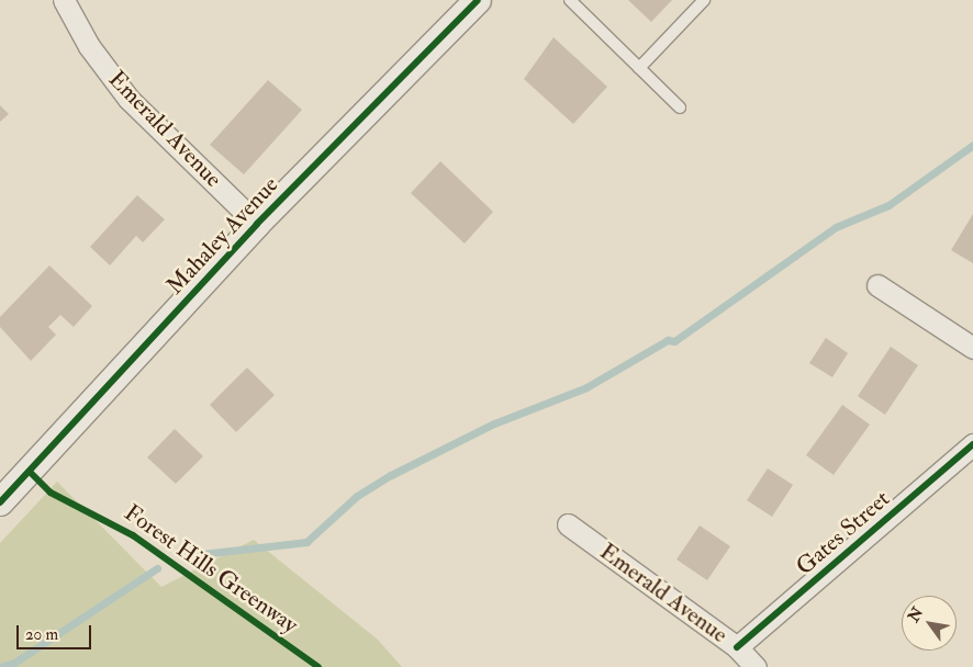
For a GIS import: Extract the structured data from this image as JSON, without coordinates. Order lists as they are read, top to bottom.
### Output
{
  "streets": {
    "street": ["Emerald Avenue", "Mahaley Avenue", "Gates Street"],
    "cycle path": ["Forest Hills Greenway"]
  },
  "crossings": [
    ["Emerald Avenue", "Mahaley Avenue"],
    ["Emerald Avenue", "Gates Street"]
  ],
  "scale_bar": "20 m",
  "north": "top left"
}
